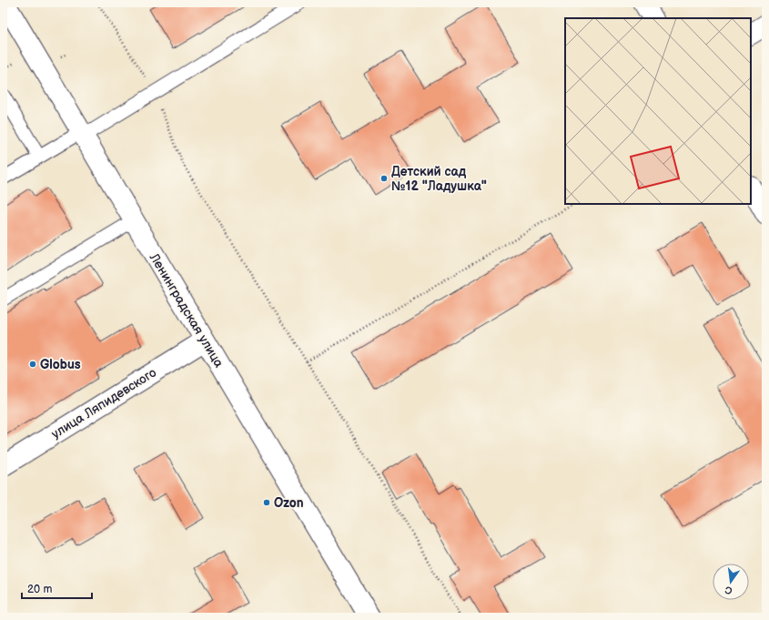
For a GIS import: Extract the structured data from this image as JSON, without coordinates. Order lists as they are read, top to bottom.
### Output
{
  "streets": {
    "street": ["Ленинградская улица", "улица Ляпидевского"]
  },
  "crossings": [
    ["Ленинградская улица", "улица Ляпидевского"]
  ],
  "places": ["Детский сад №12 \"Ладушка\"", "Globus", "Ozon"],
  "scale_bar": "20 m",
  "north": "bottom"
}
